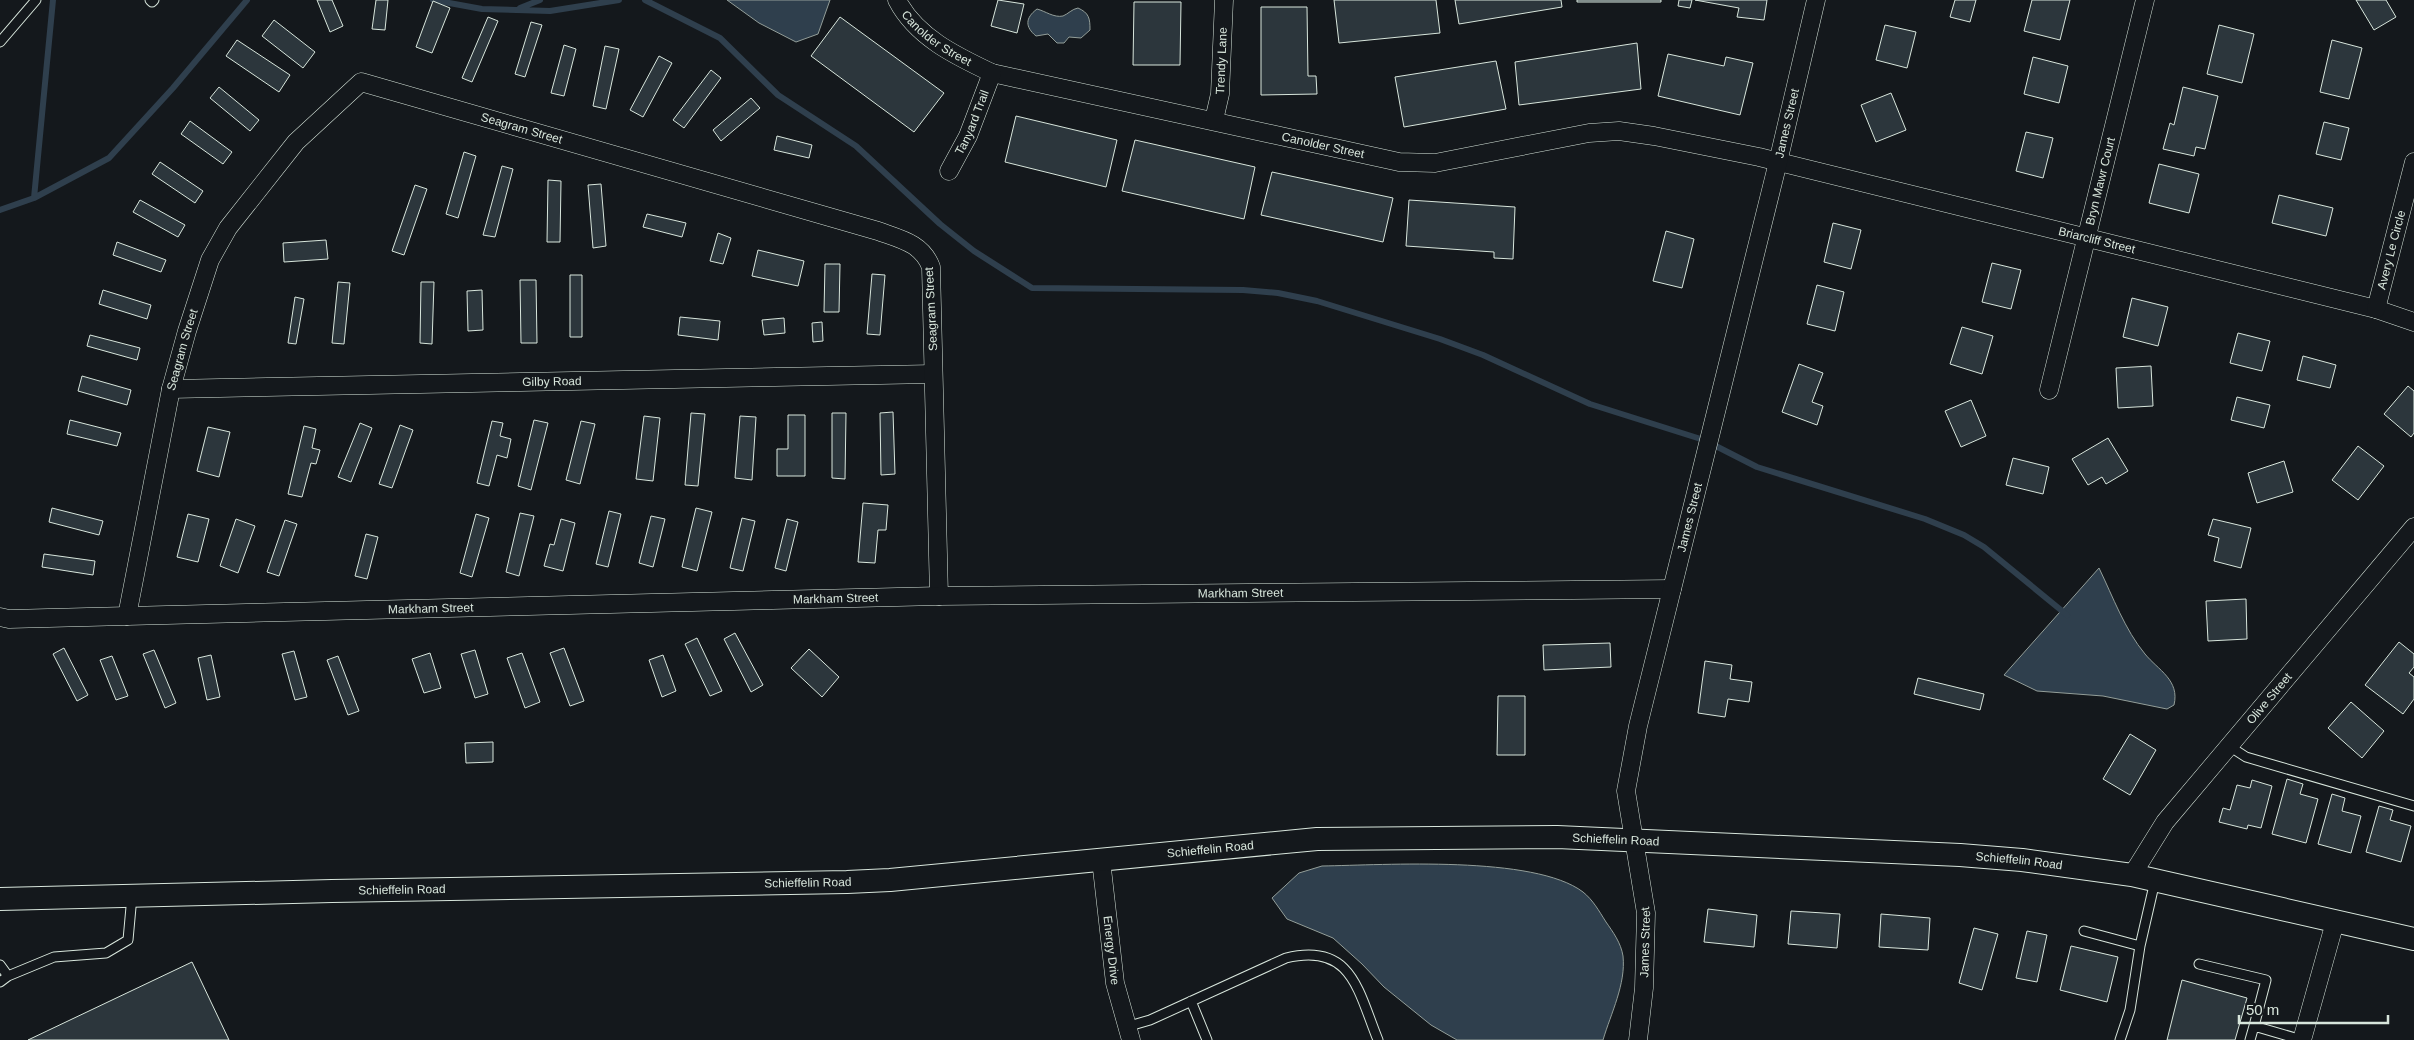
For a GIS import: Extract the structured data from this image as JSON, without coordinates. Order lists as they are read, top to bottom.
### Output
{
  "streets": {
    "street": [
      "Canolder Street",
      "Trendy Lane",
      "Tanyard Trail",
      "James Street",
      "Seagram Street",
      "Bryn Mawr Court",
      "Briarcliff Street",
      "Avery Le Circle",
      "Gilby Road",
      "Markham Street",
      "Olive Street",
      "Schieffelin Road",
      "Energy Drive"
    ]
  },
  "crossings": [
    ["Canolder Street", "Trendy Lane"],
    ["Canolder Street", "Tanyard Trail"],
    ["Canolder Street", "James Street"],
    ["Canolder Street", "Briarcliff Street"],
    ["James Street", "Briarcliff Street"],
    ["James Street", "Markham Street"],
    ["James Street", "Schieffelin Road"],
    ["Seagram Street", "Gilby Road"],
    ["Seagram Street", "Markham Street"],
    ["Bryn Mawr Court", "Briarcliff Street"],
    ["Briarcliff Street", "Avery Le Circle"],
    ["Olive Street", "Schieffelin Road"],
    ["Schieffelin Road", "Energy Drive"]
  ],
  "scale_bar": "50 m"
}
